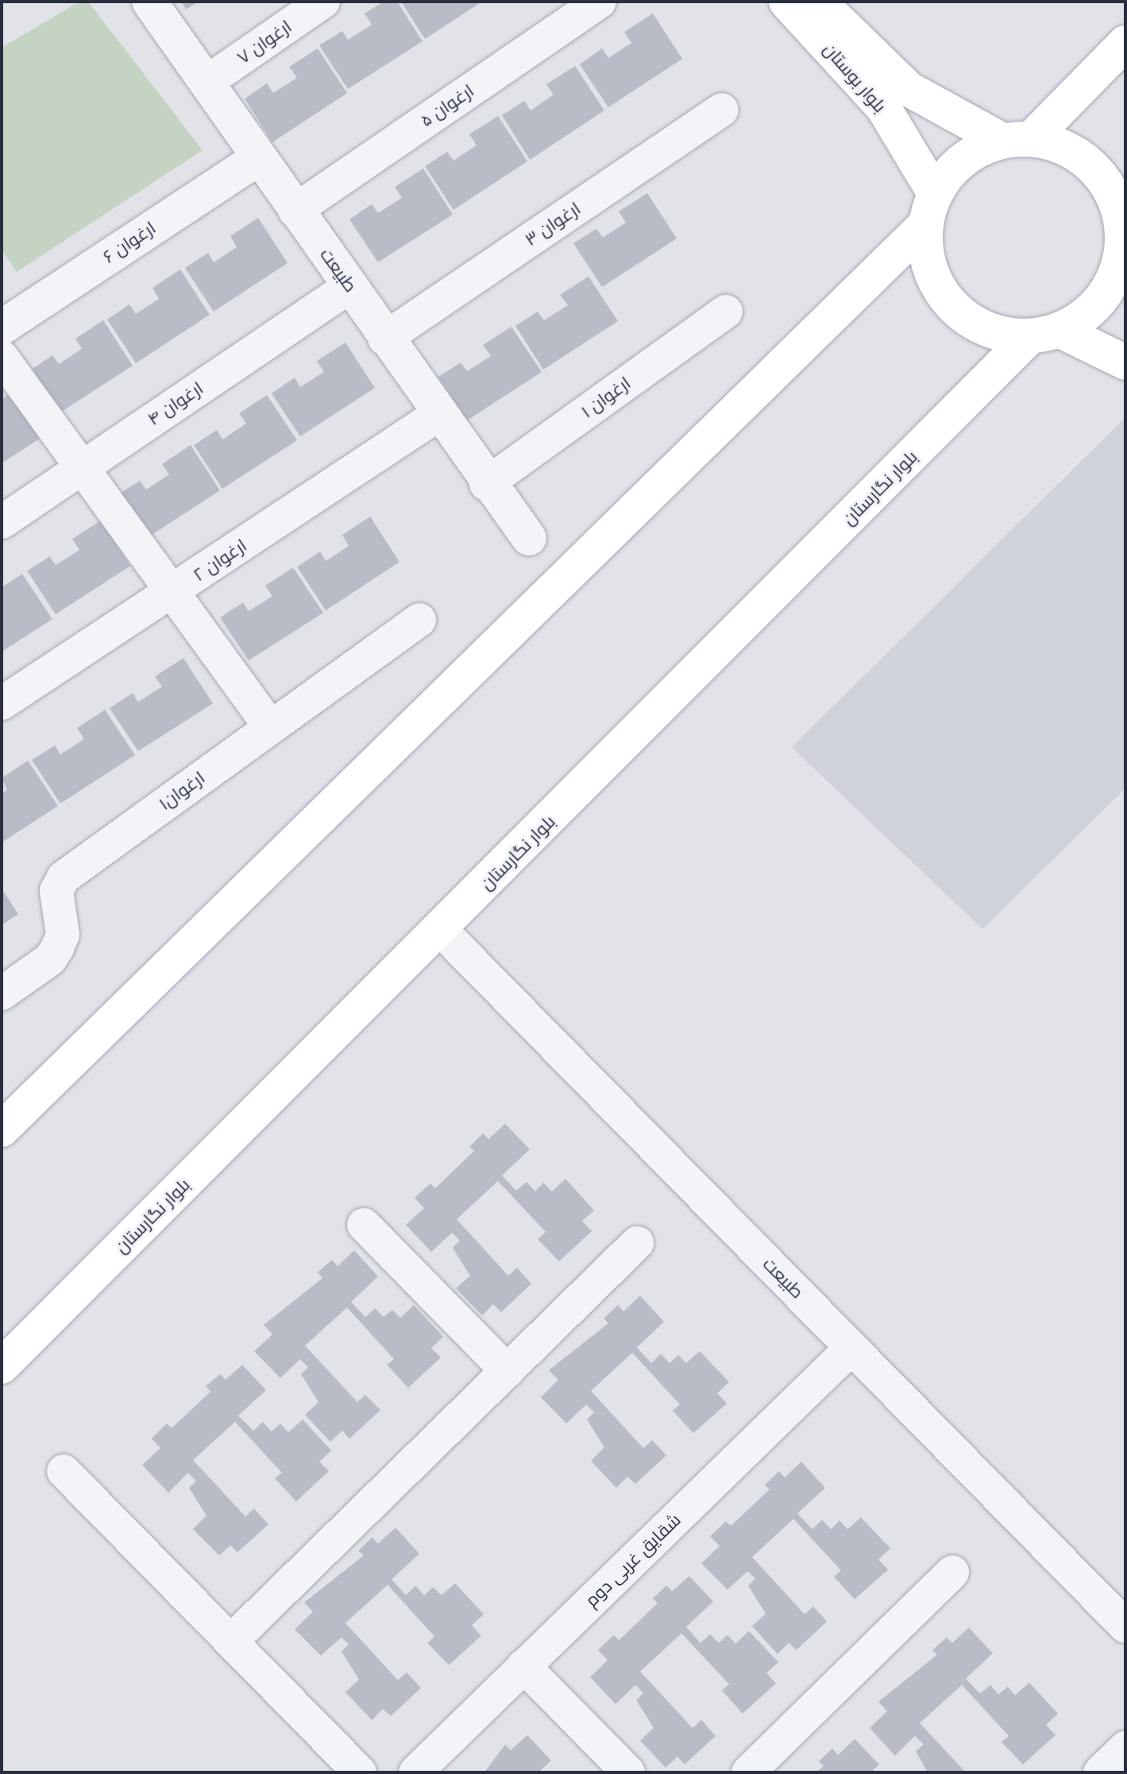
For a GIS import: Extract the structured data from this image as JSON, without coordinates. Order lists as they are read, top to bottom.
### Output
{
  "streets": {
    "main road": ["بلوار بوستان", "بلوار نگارستان"],
    "street": [
      "ارغوان ۷",
      "ارغوان ۵",
      "ارغوان ۳",
      "ارغوان ۶",
      "طبیعت",
      "ارغوان ۱",
      "ارغوان ۴",
      "ارغوان ۲",
      "ارغوان۱",
      "شقایق غربی دوم"
    ]
  },
  "crossings": [
    ["ارغوان ۷", "طبیعت"],
    ["بلوار بوستان", "بلوار نگارستان"],
    ["ارغوان ۵", "طبیعت"],
    ["ارغوان ۳", "طبیعت"],
    ["ارغوان ۶", "طبیعت"],
    ["طبیعت", "ارغوان ۱"],
    ["طبیعت", "ارغوان ۴"],
    ["طبیعت", "بلوار نگارستان"],
    ["طبیعت", "ارغوان ۲"],
    ["طبیعت", "شقایق غربی دوم"]
  ]
}
